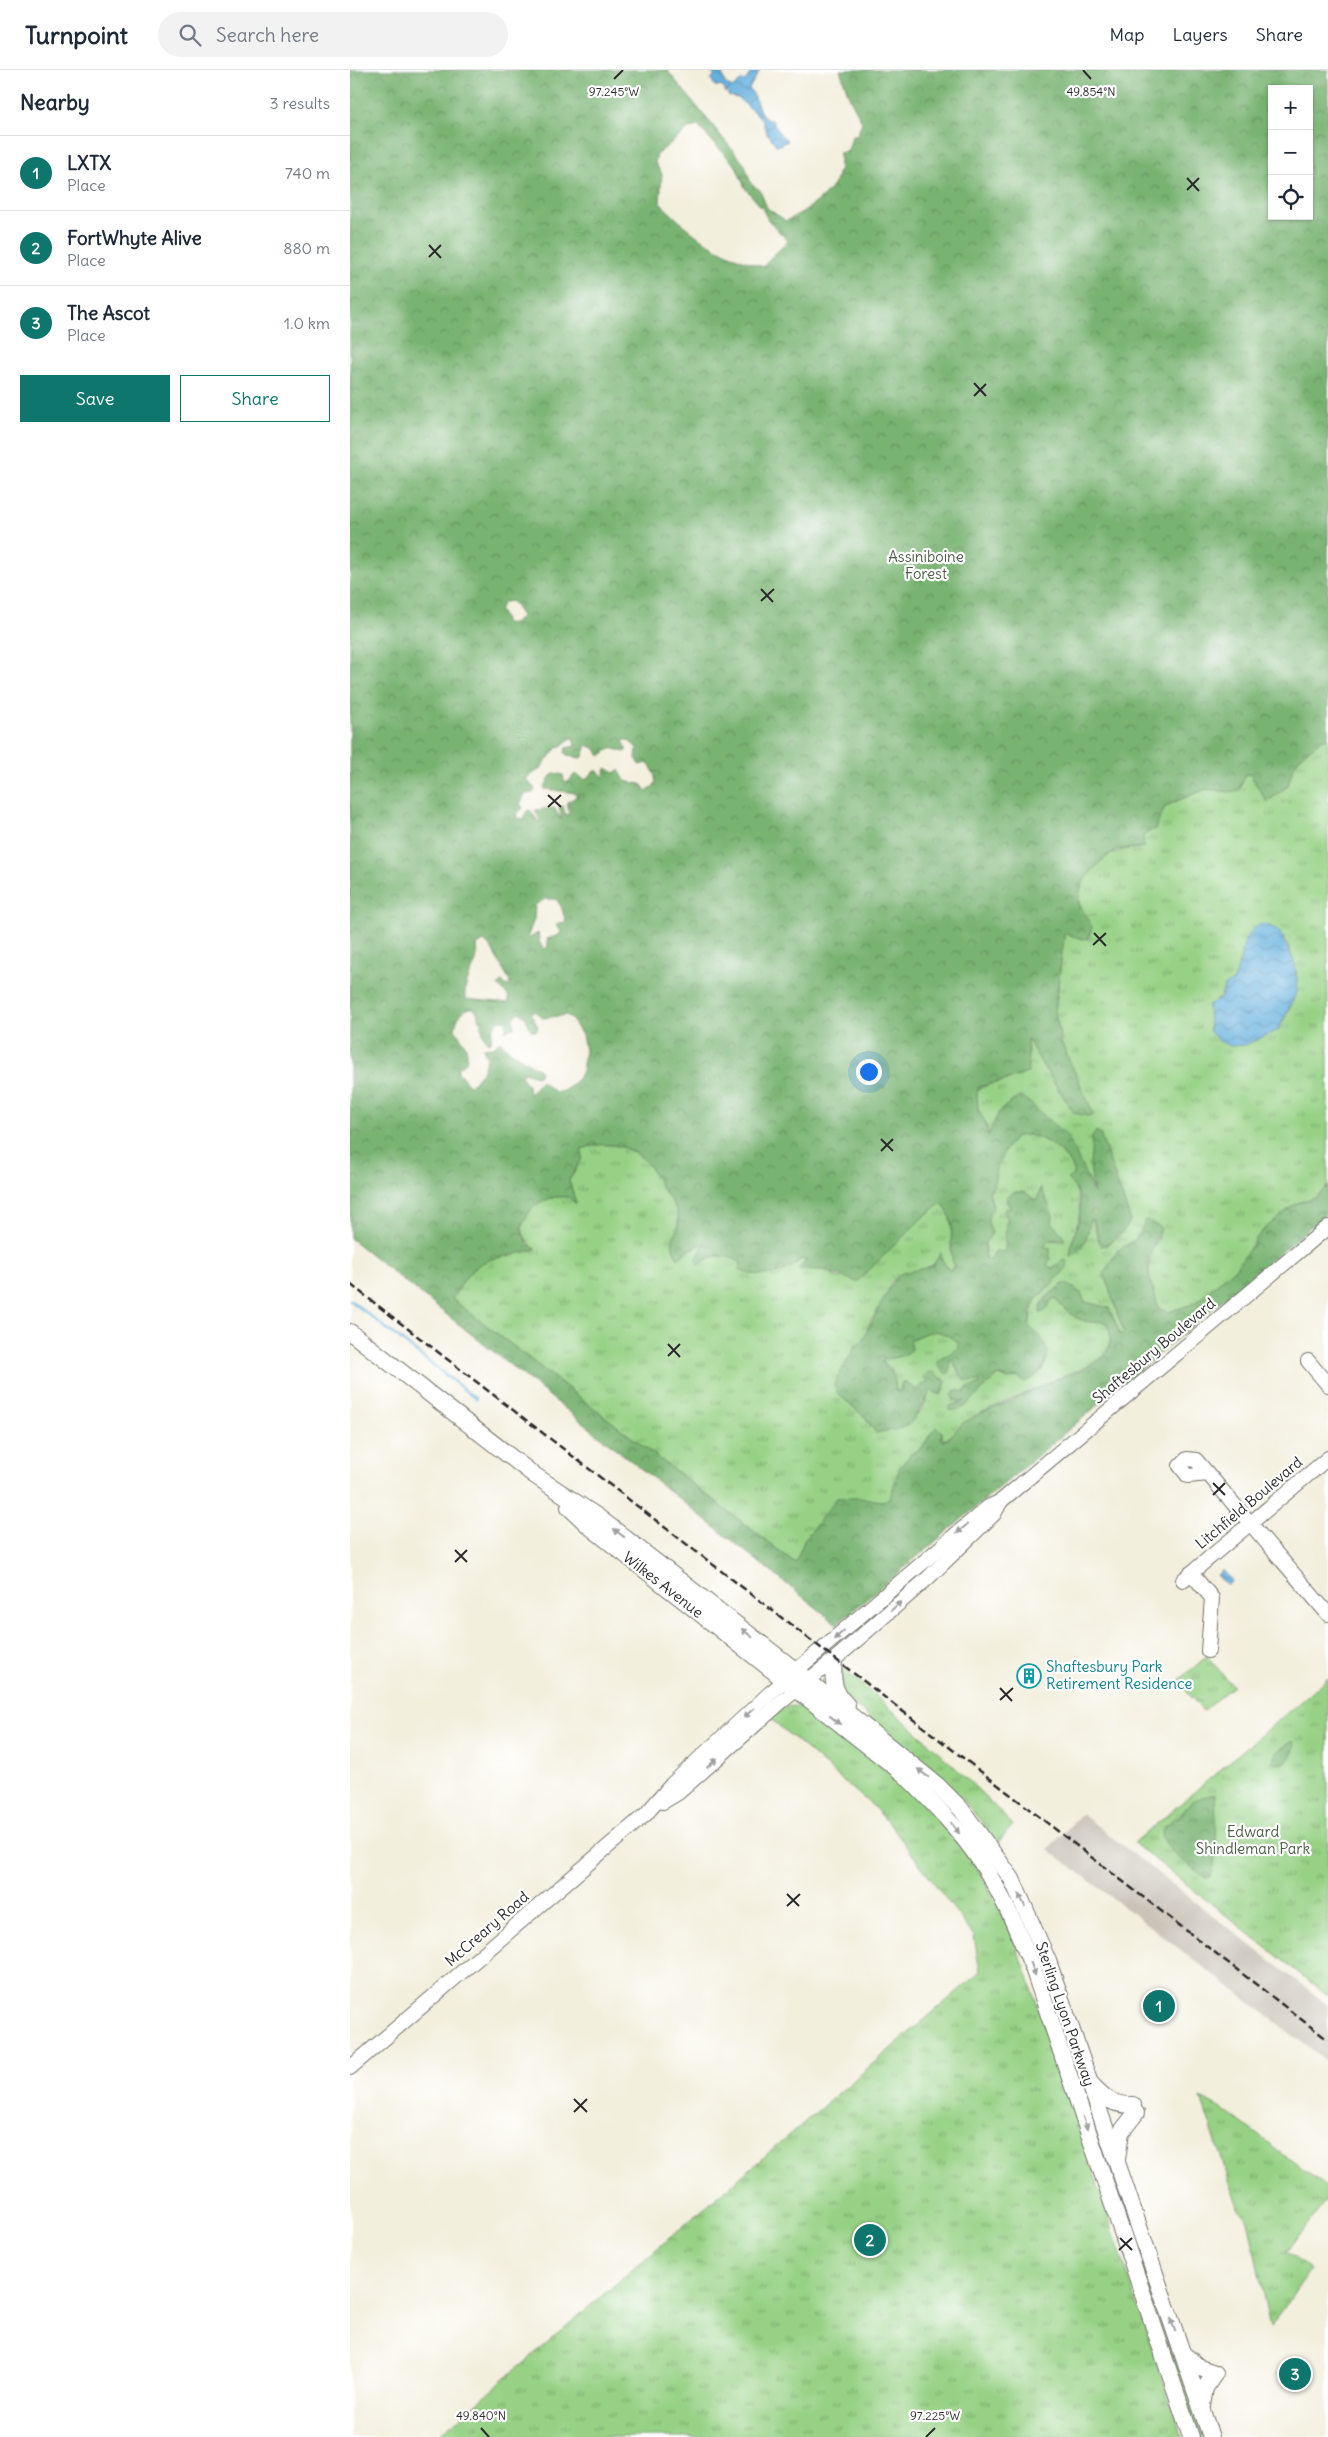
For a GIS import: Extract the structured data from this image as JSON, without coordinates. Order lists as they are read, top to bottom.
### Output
{
  "streets": {
    "main road": ["Wilkes Avenue", "Sterling Lyon Parkway"],
    "street": ["Shaftesbury Boulevard", "Litchfield Boulevard", "McCreary Road"]
  },
  "crossings": [
    ["Shaftesbury Boulevard", "Wilkes Avenue"],
    ["Shaftesbury Boulevard", "McCreary Road"],
    ["Shaftesbury Boulevard", "Sterling Lyon Parkway"],
    ["Wilkes Avenue", "McCreary Road"],
    ["Wilkes Avenue", "Sterling Lyon Parkway"],
    ["McCreary Road", "Sterling Lyon Parkway"]
  ],
  "parks": ["Assiniboine Forest", "Edward Shindleman Park"],
  "places": {
    "building": ["Shaftesbury Park Retirement Residence"]
  },
  "page": {
    "header": "Turnpoint",
    "search": "Search here",
    "nav": ["Map", "Layers", "Share"],
    "heading": ["Nearby", "3 results"],
    "map_buttons": ["+", "−"],
    "list": [
      {
        "mark": "1",
        "name": "LXTX",
        "note": "Place",
        "value": "740 m"
      },
      {
        "mark": "2",
        "name": "FortWhyte Alive",
        "note": "Place",
        "value": "880 m"
      },
      {
        "mark": "3",
        "name": "The Ascot",
        "note": "Place",
        "value": "1.0 km"
      }
    ],
    "buttons": ["Save", "Share"],
    "pins": ["1", "2", "3"]
  },
  "coordinates": [
    "97.245°W",
    "49.854°N",
    "49.840°N",
    "97.225°W"
  ]
}
